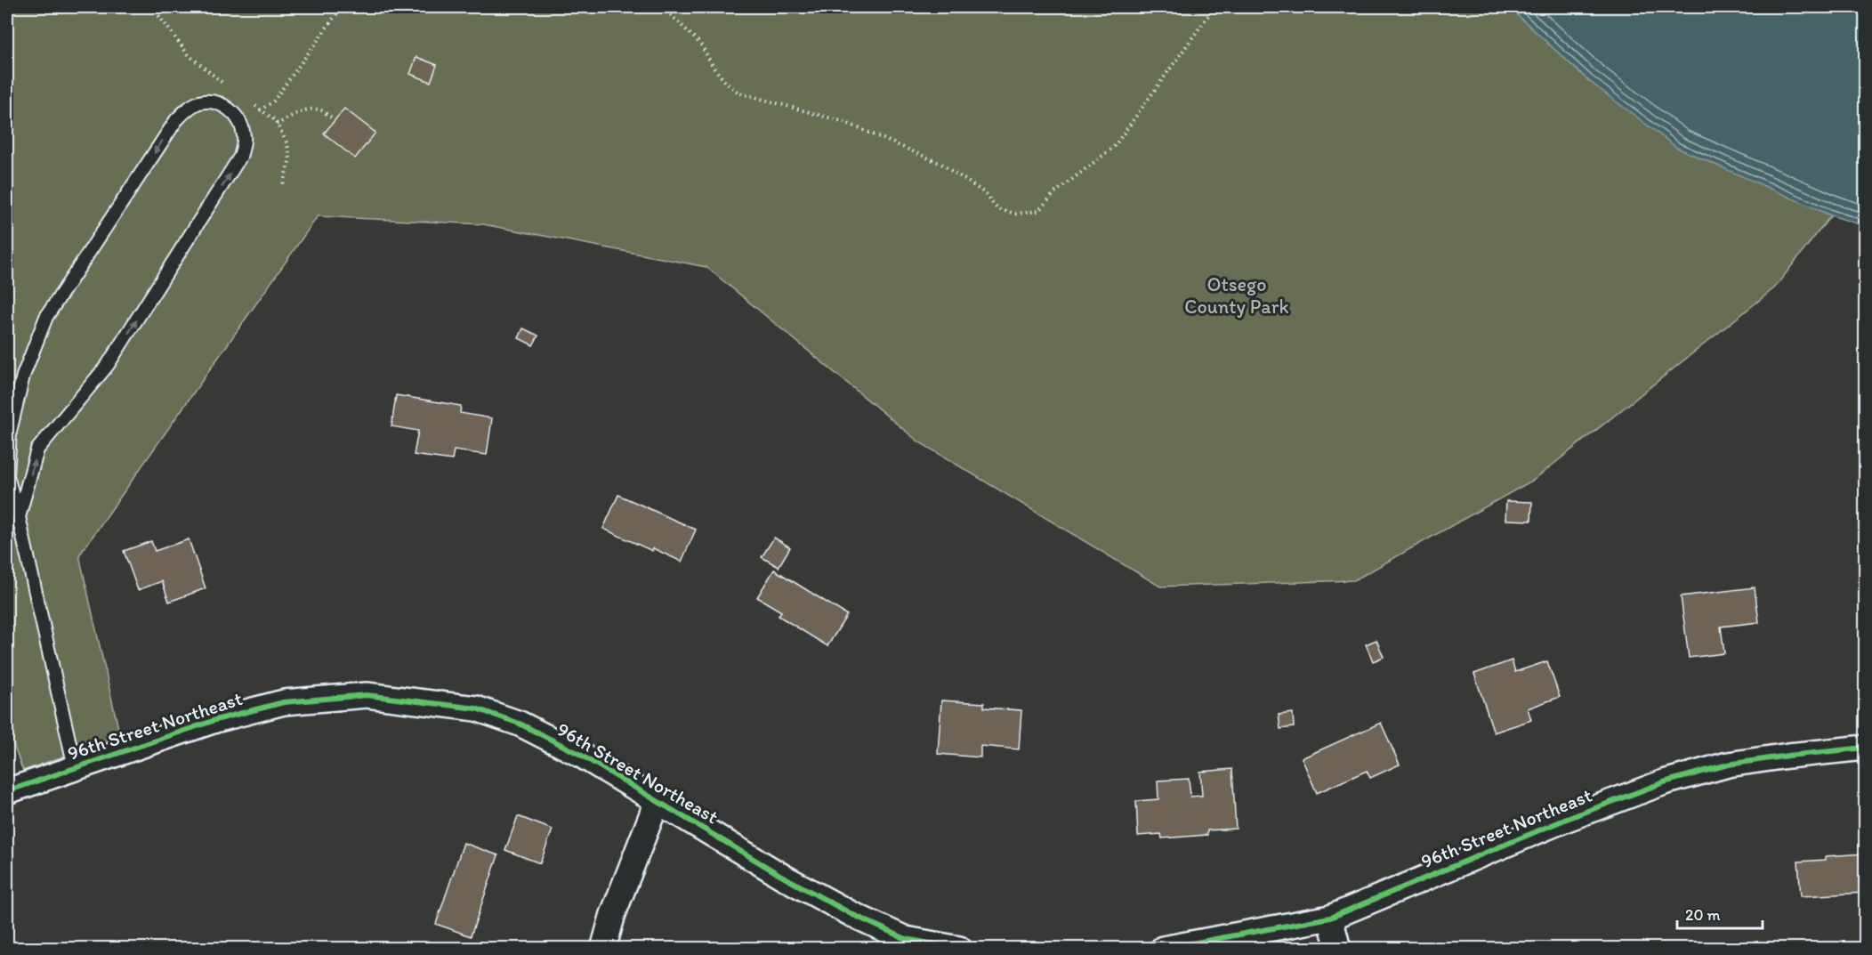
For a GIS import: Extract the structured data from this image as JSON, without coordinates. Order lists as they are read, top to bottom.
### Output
{
  "streets": {
    "street": ["96th Street Northeast"]
  },
  "parks": ["Otsego County Park"],
  "scale_bar": "20 m"
}
